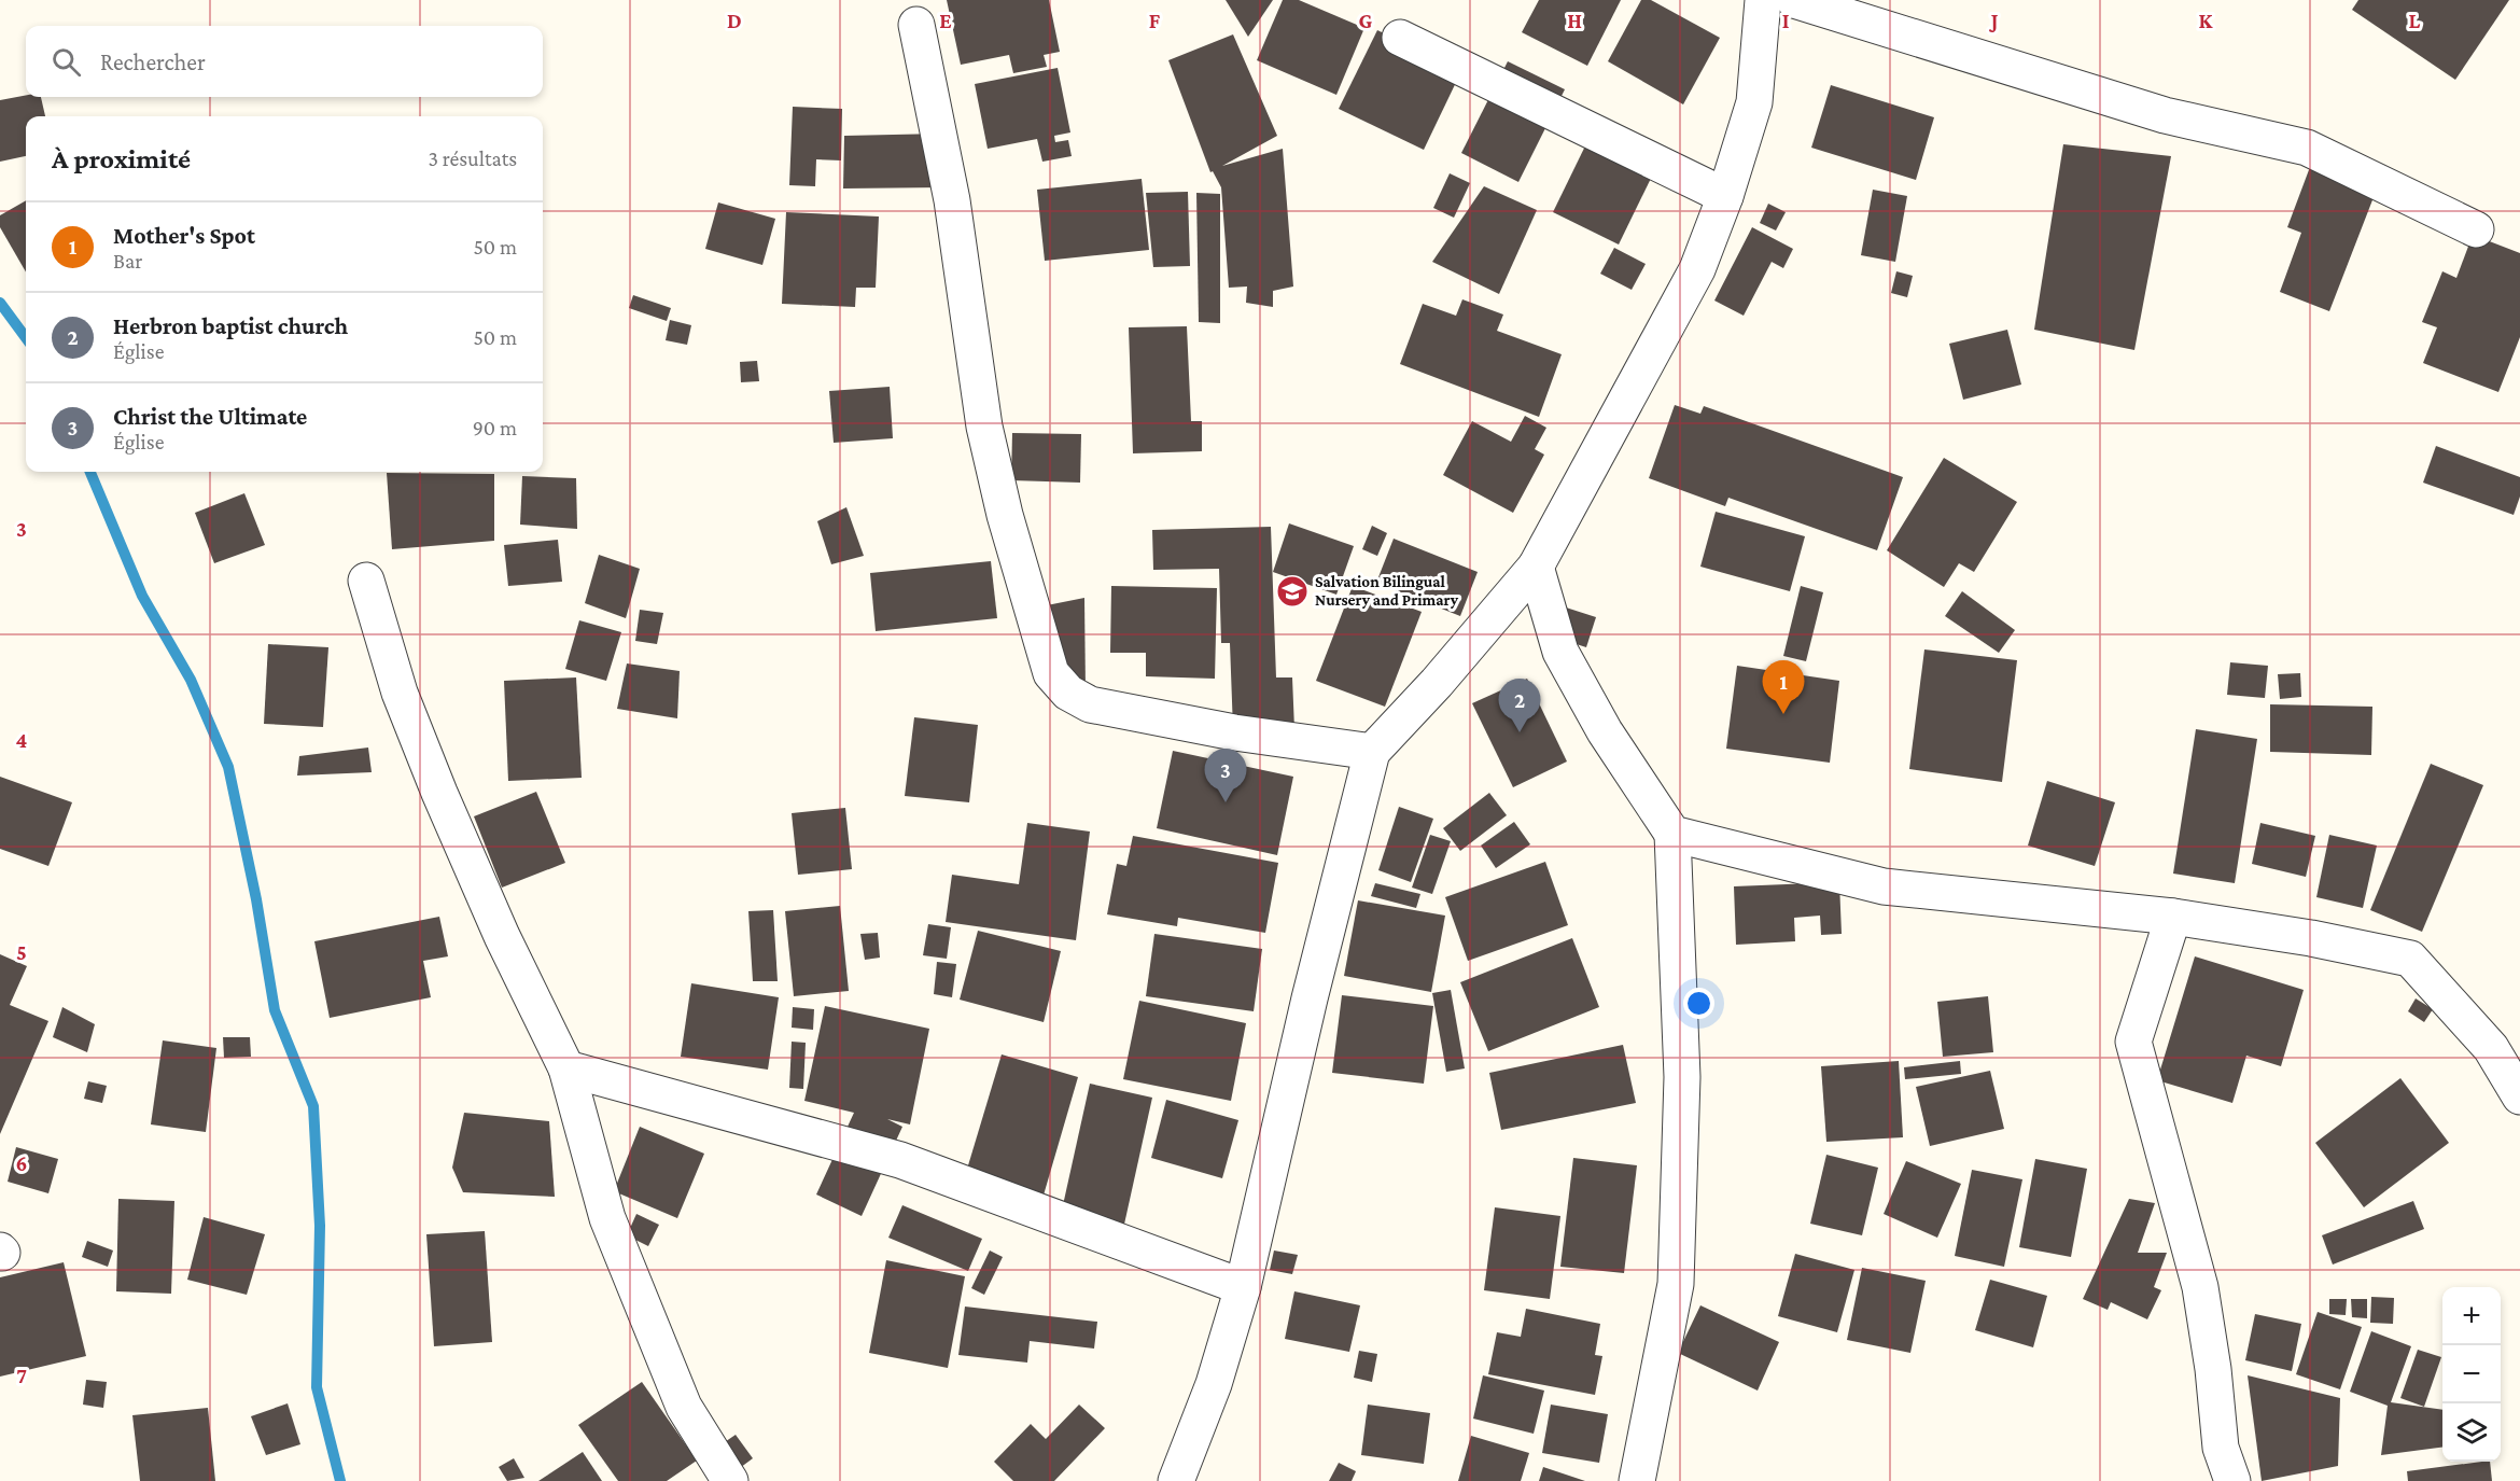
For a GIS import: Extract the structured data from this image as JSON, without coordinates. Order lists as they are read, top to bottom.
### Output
{
  "places": {
    "school or university": ["Salvation Bilingual Nursery and Primary"]
  },
  "page": {
    "search": "Rechercher",
    "heading": ["À proximité", "3 résultats"],
    "list": [
      {
        "mark": "1",
        "name": "Mother's Spot",
        "note": "Bar",
        "value": "50 m"
      },
      {
        "mark": "2",
        "name": "Herbron baptist church",
        "note": "Église",
        "value": "50 m"
      },
      {
        "mark": "3",
        "name": "Christ the Ultimate",
        "note": "Église",
        "value": "90 m"
      }
    ],
    "pins": ["1", "2", "3"],
    "map_buttons": ["+", "−"]
  },
  "grid": {
    "columns": [
      "D",
      "E",
      "F",
      "G",
      "H",
      "I",
      "J",
      "K",
      "L"
    ],
    "rows": [
      "3",
      "4",
      "5",
      "6",
      "7"
    ]
  }
}
